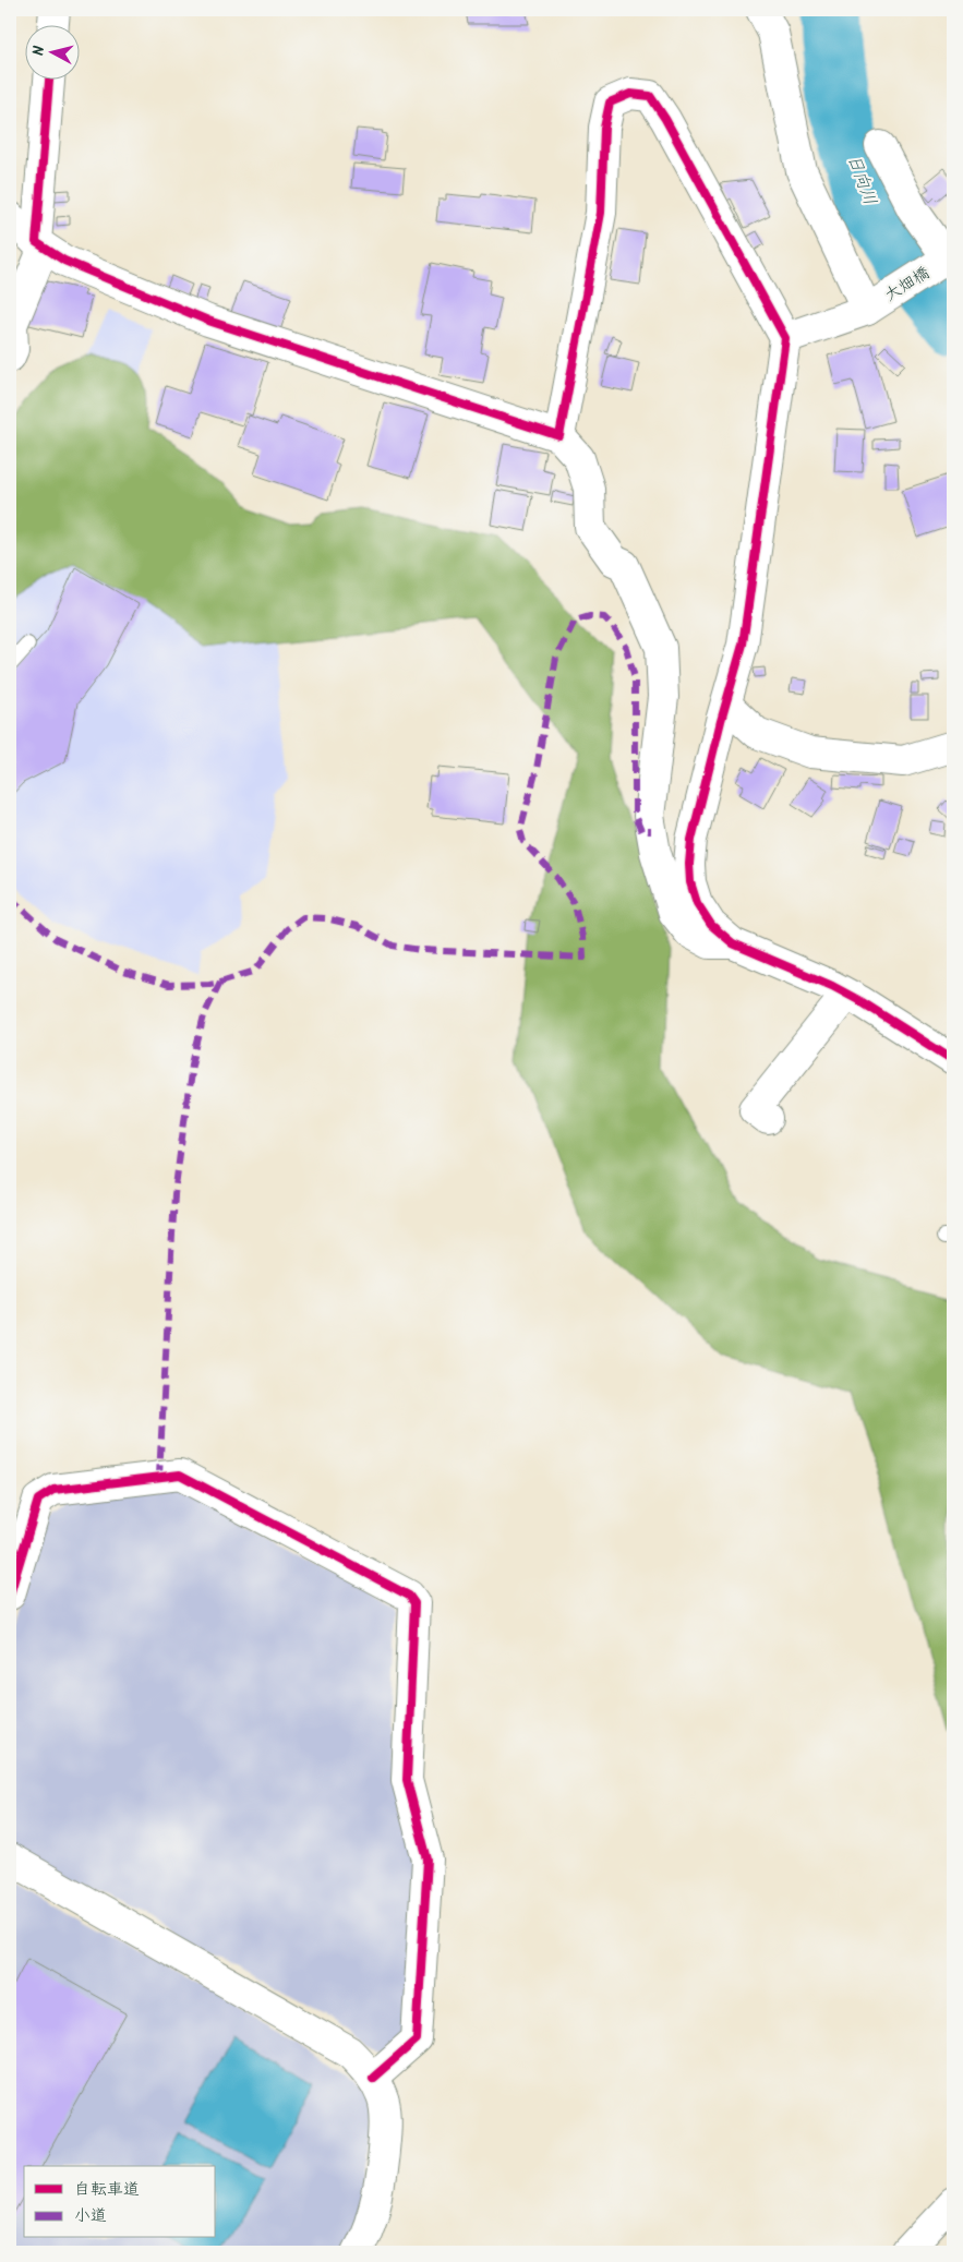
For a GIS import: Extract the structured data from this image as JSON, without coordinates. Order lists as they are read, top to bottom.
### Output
{
  "streets": {
    "street": ["大畑橋"]
  },
  "water": ["日向川"],
  "legend": ["自転車道", "小道"],
  "north": "left"
}
